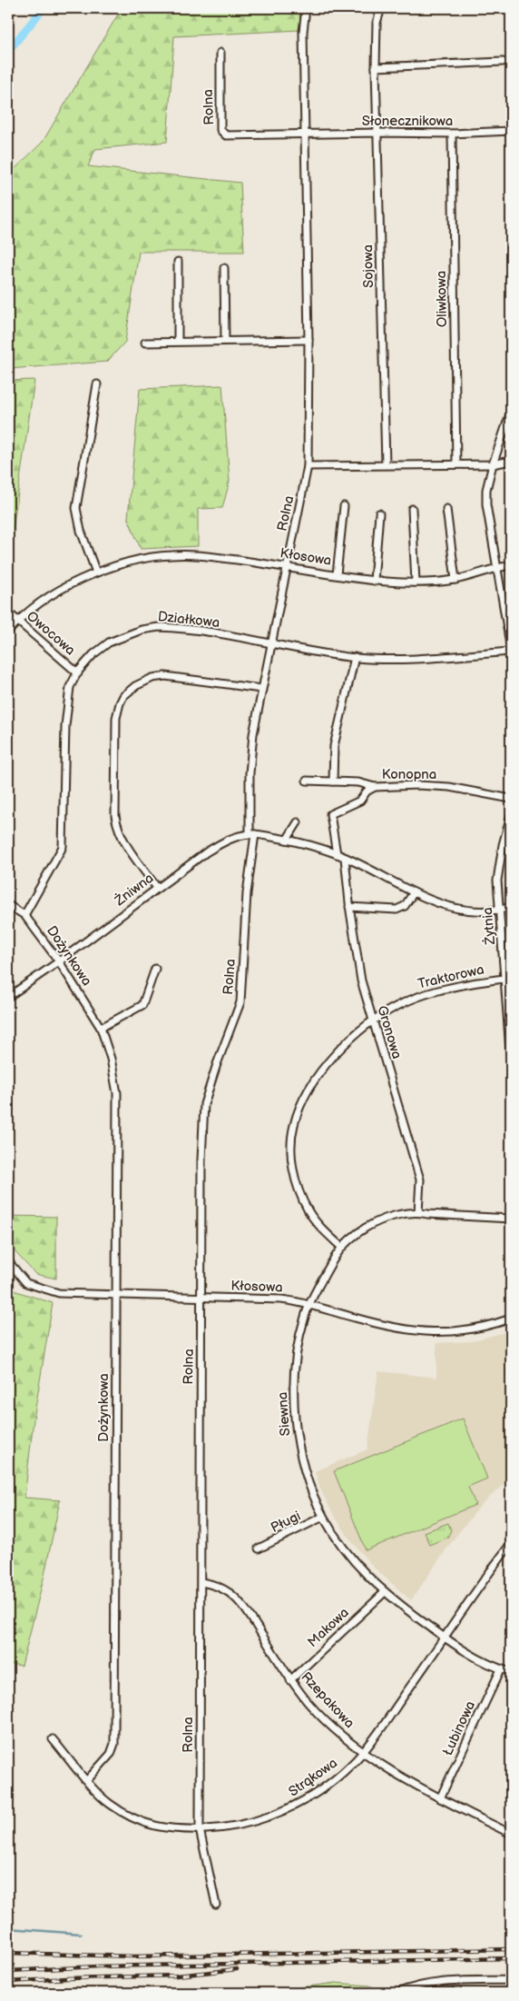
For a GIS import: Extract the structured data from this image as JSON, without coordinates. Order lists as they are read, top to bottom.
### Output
{
  "streets": {
    "street": [
      "Rolna",
      "Słonecznikowa",
      "Sojowa",
      "Oliwkowa",
      "Kłosowa",
      "Działkowa",
      "Owocowa",
      "Konopna",
      "Żniwna",
      "Żytnia",
      "Dożynkowa",
      "Traktorowa",
      "Gronowa",
      "Siewna",
      "Pługi",
      "Makowa",
      "Rzepakowa",
      "Łubinowa",
      "Strąkowa"
    ]
  },
  "crossings": [
    ["Rolna", "Słonecznikowa"],
    ["Rolna", "Kłosowa"],
    ["Rolna", "Działkowa"],
    ["Rolna", "Żniwna"],
    ["Rolna", "Rzepakowa"],
    ["Rolna", "Strąkowa"],
    ["Słonecznikowa", "Sojowa"],
    ["Słonecznikowa", "Oliwkowa"],
    ["Kłosowa", "Owocowa"],
    ["Kłosowa", "Dożynkowa"],
    ["Kłosowa", "Siewna"],
    ["Działkowa", "Owocowa"],
    ["Działkowa", "Dożynkowa"],
    ["Żniwna", "Żytnia"],
    ["Żniwna", "Dożynkowa"],
    ["Żniwna", "Gronowa"],
    ["Żytnia", "Traktorowa"],
    ["Dożynkowa", "Strąkowa"],
    ["Traktorowa", "Gronowa"],
    ["Traktorowa", "Siewna"],
    ["Gronowa", "Siewna"],
    ["Siewna", "Pługi"],
    ["Siewna", "Makowa"],
    ["Siewna", "Łubinowa"],
    ["Siewna", "Strąkowa"],
    ["Makowa", "Rzepakowa"],
    ["Rzepakowa", "Łubinowa"],
    ["Rzepakowa", "Strąkowa"]
  ]
}
